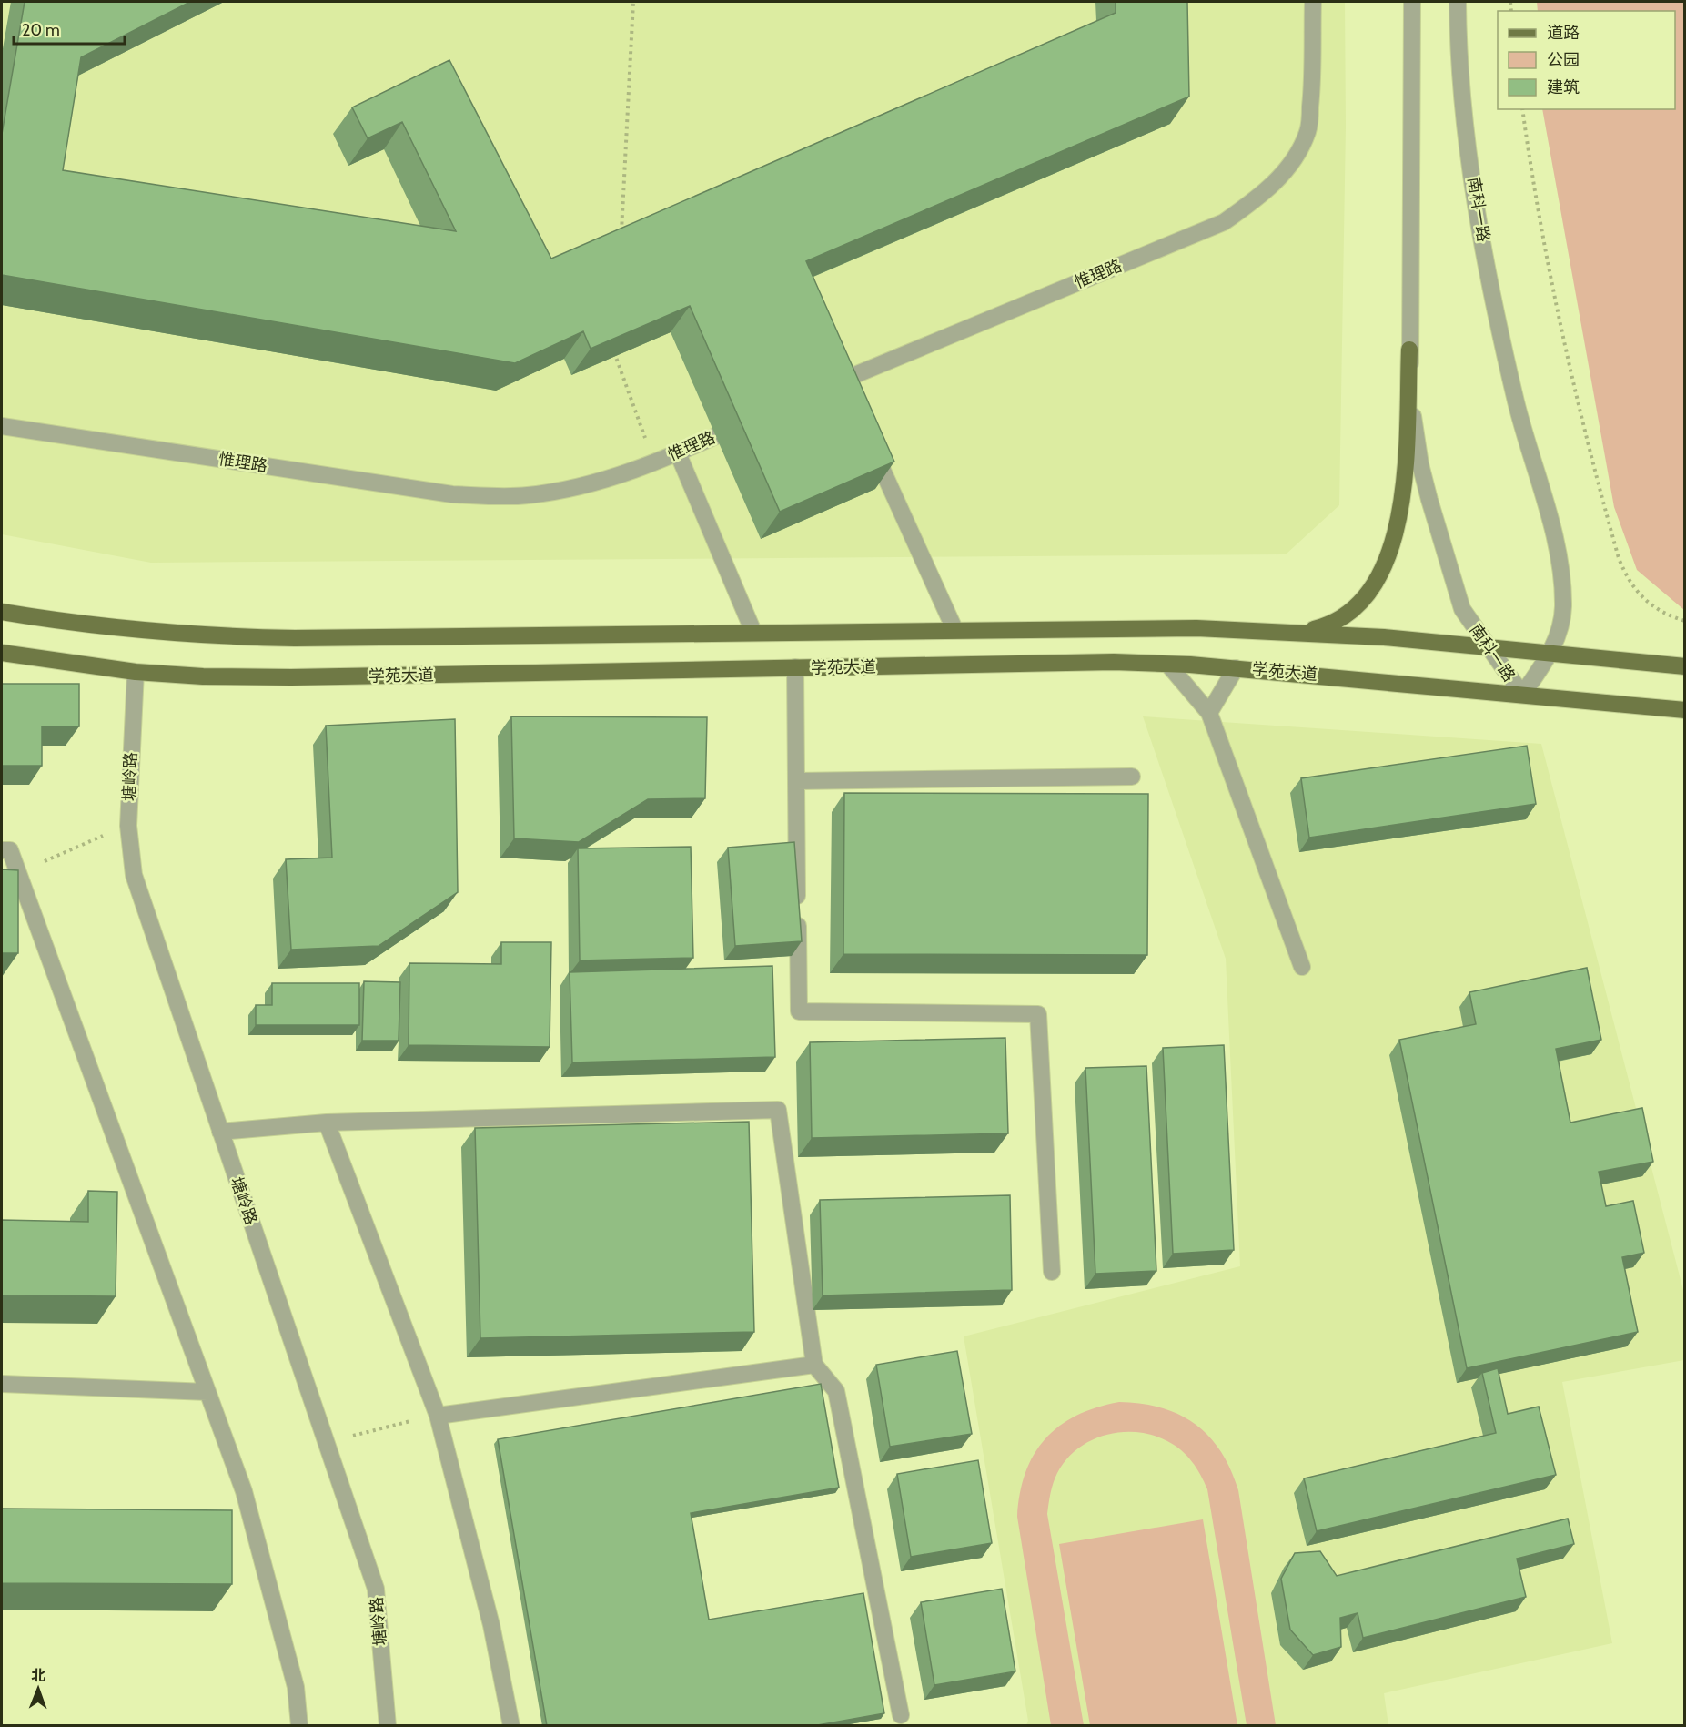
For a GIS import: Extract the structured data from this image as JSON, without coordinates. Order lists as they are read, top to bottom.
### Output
{
  "streets": {
    "main road": ["学苑大道"],
    "street": ["南科一路", "惟理路", "塘岭路"]
  },
  "crossings": [
    ["南科一路", "学苑大道"],
    ["学苑大道", "塘岭路"]
  ],
  "legend": ["道路", "公园", "建筑"],
  "scale_bar": "20 m",
  "north": "top"
}
